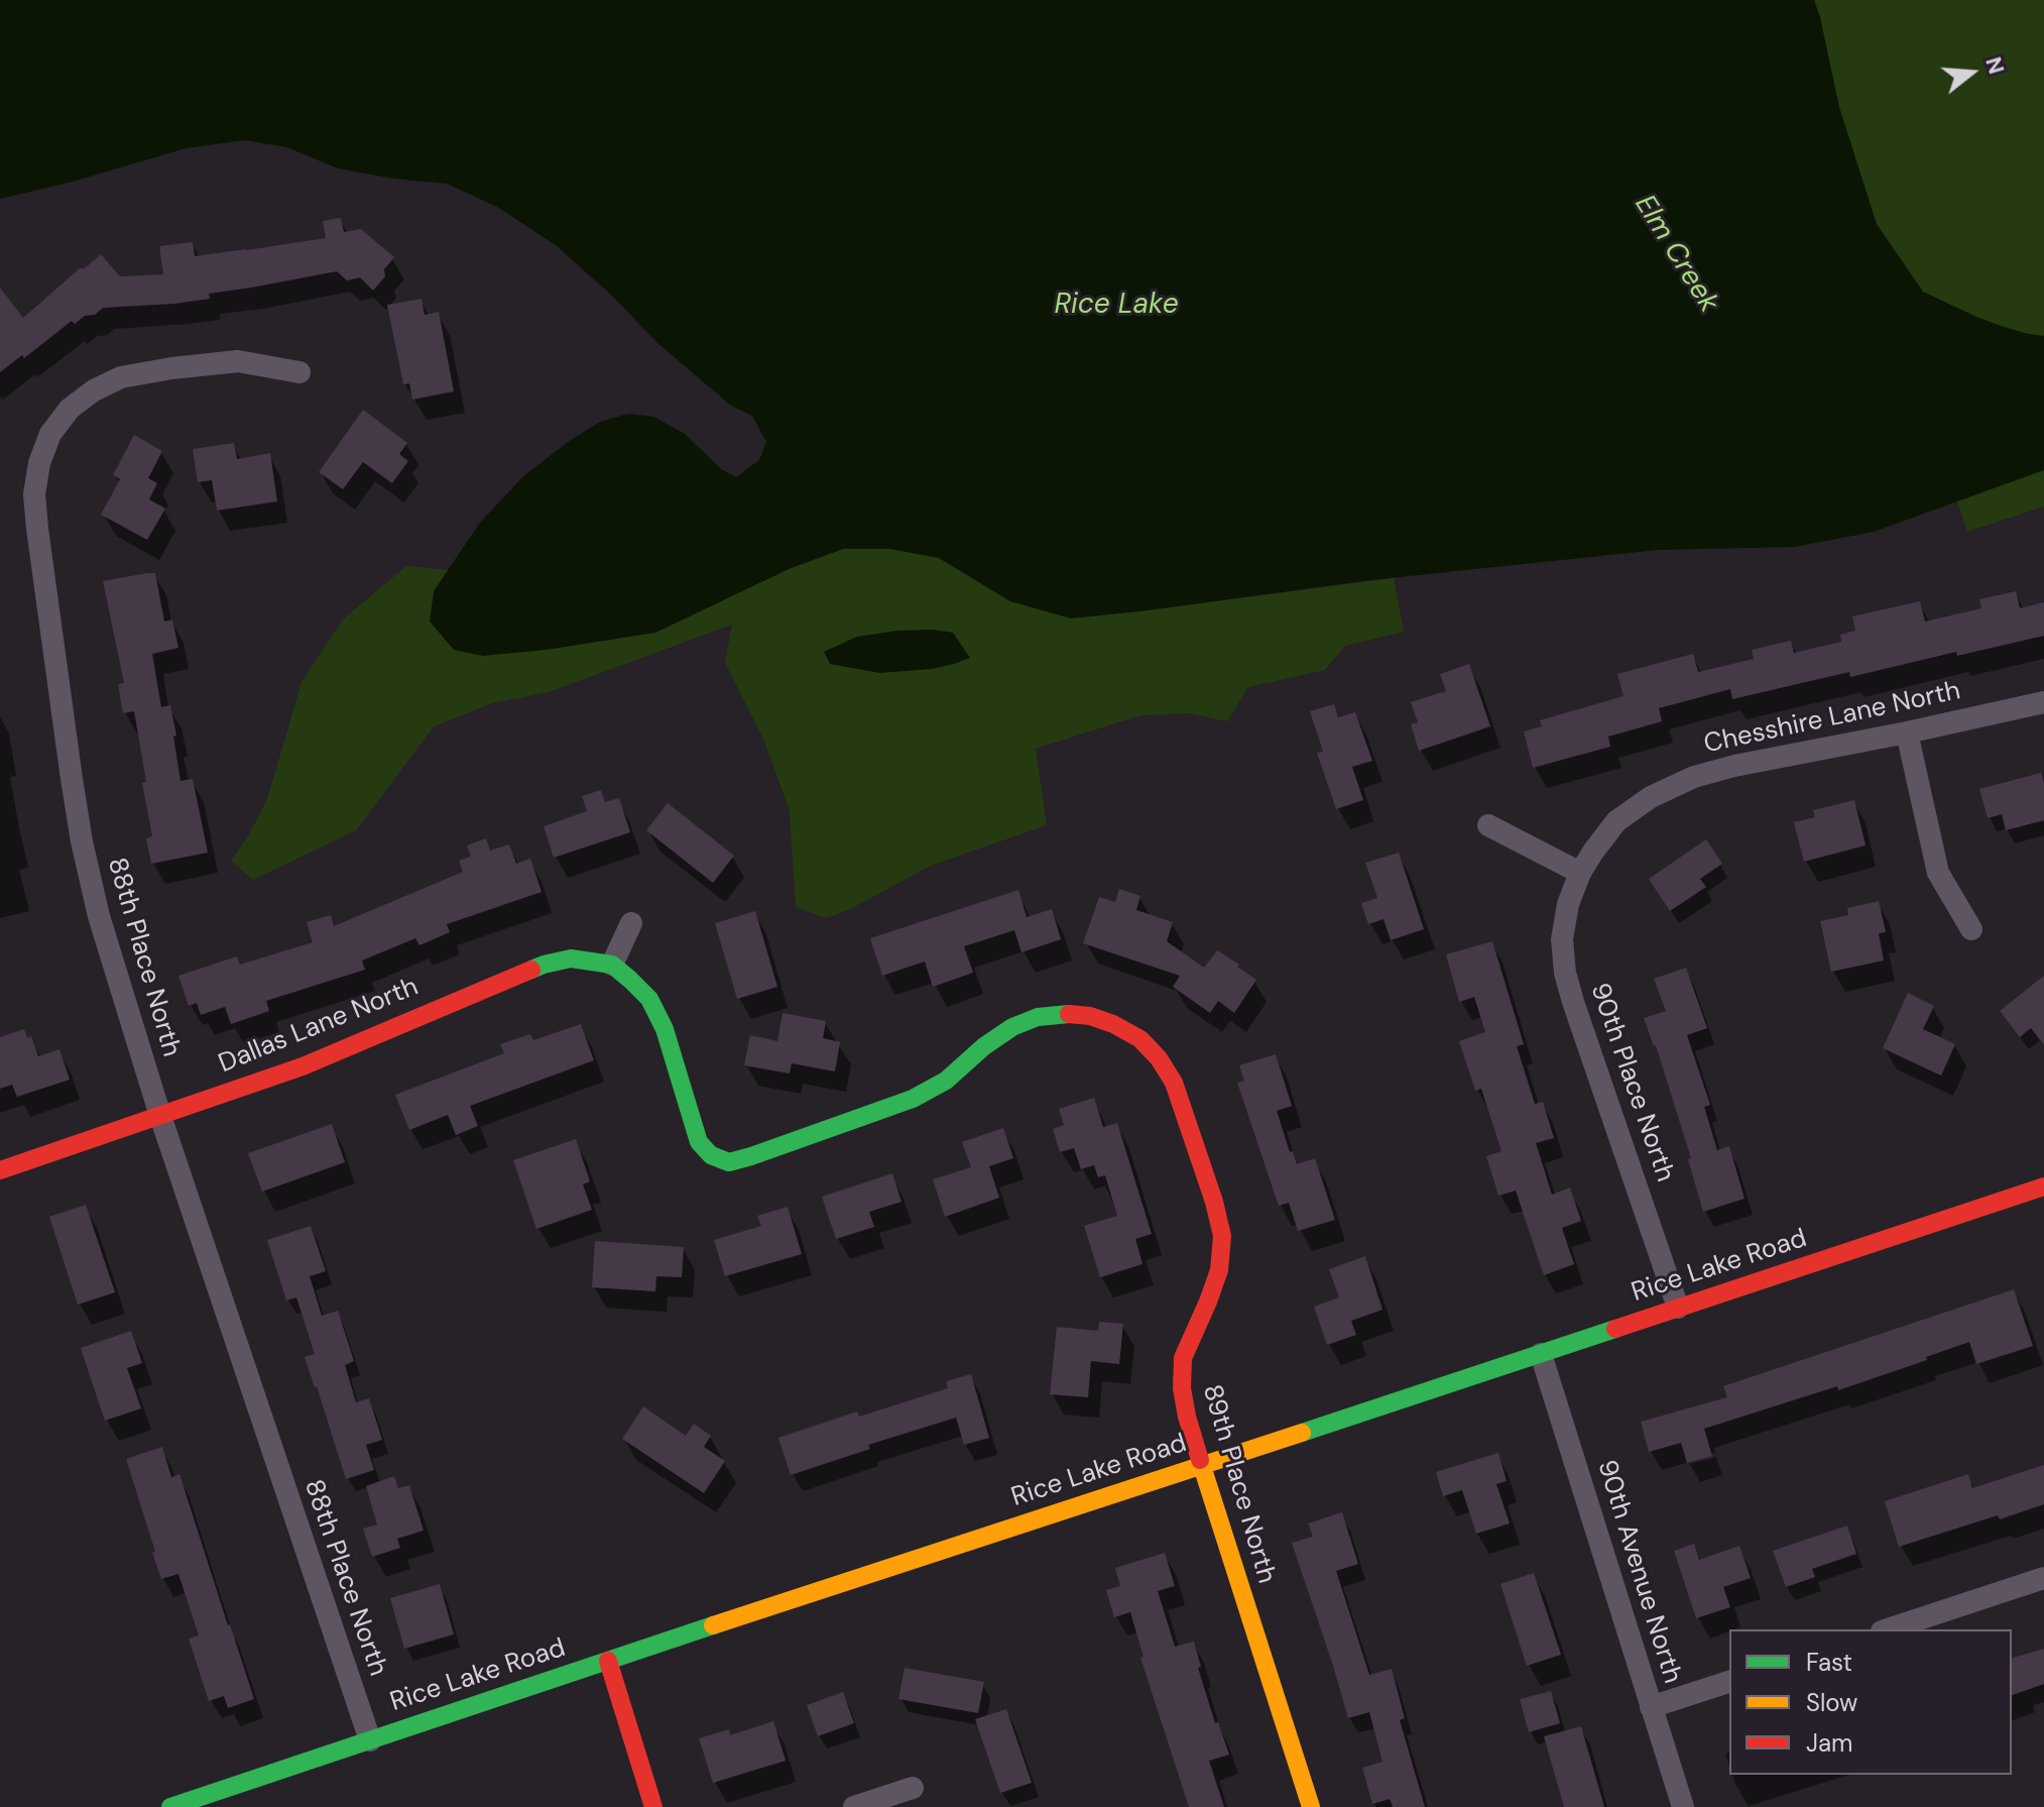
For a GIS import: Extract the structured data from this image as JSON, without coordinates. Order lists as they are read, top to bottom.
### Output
{
  "streets": {
    "street": [
      "Chesshire Lane North",
      "88th Place North",
      "Dallas Lane North",
      "90th Place North",
      "Rice Lake Road",
      "89th Place North",
      "90th Avenue North"
    ]
  },
  "crossings": [
    ["Chesshire Lane North", "90th Place North"],
    ["88th Place North", "Dallas Lane North"],
    ["88th Place North", "Rice Lake Road"],
    ["Dallas Lane North", "89th Place North"],
    ["90th Place North", "Rice Lake Road"],
    ["Rice Lake Road", "89th Place North"],
    ["Rice Lake Road", "90th Avenue North"]
  ],
  "water": ["Elm Creek", "Rice Lake"],
  "legend": ["Fast", "Slow", "Jam"],
  "north": "right"
}
